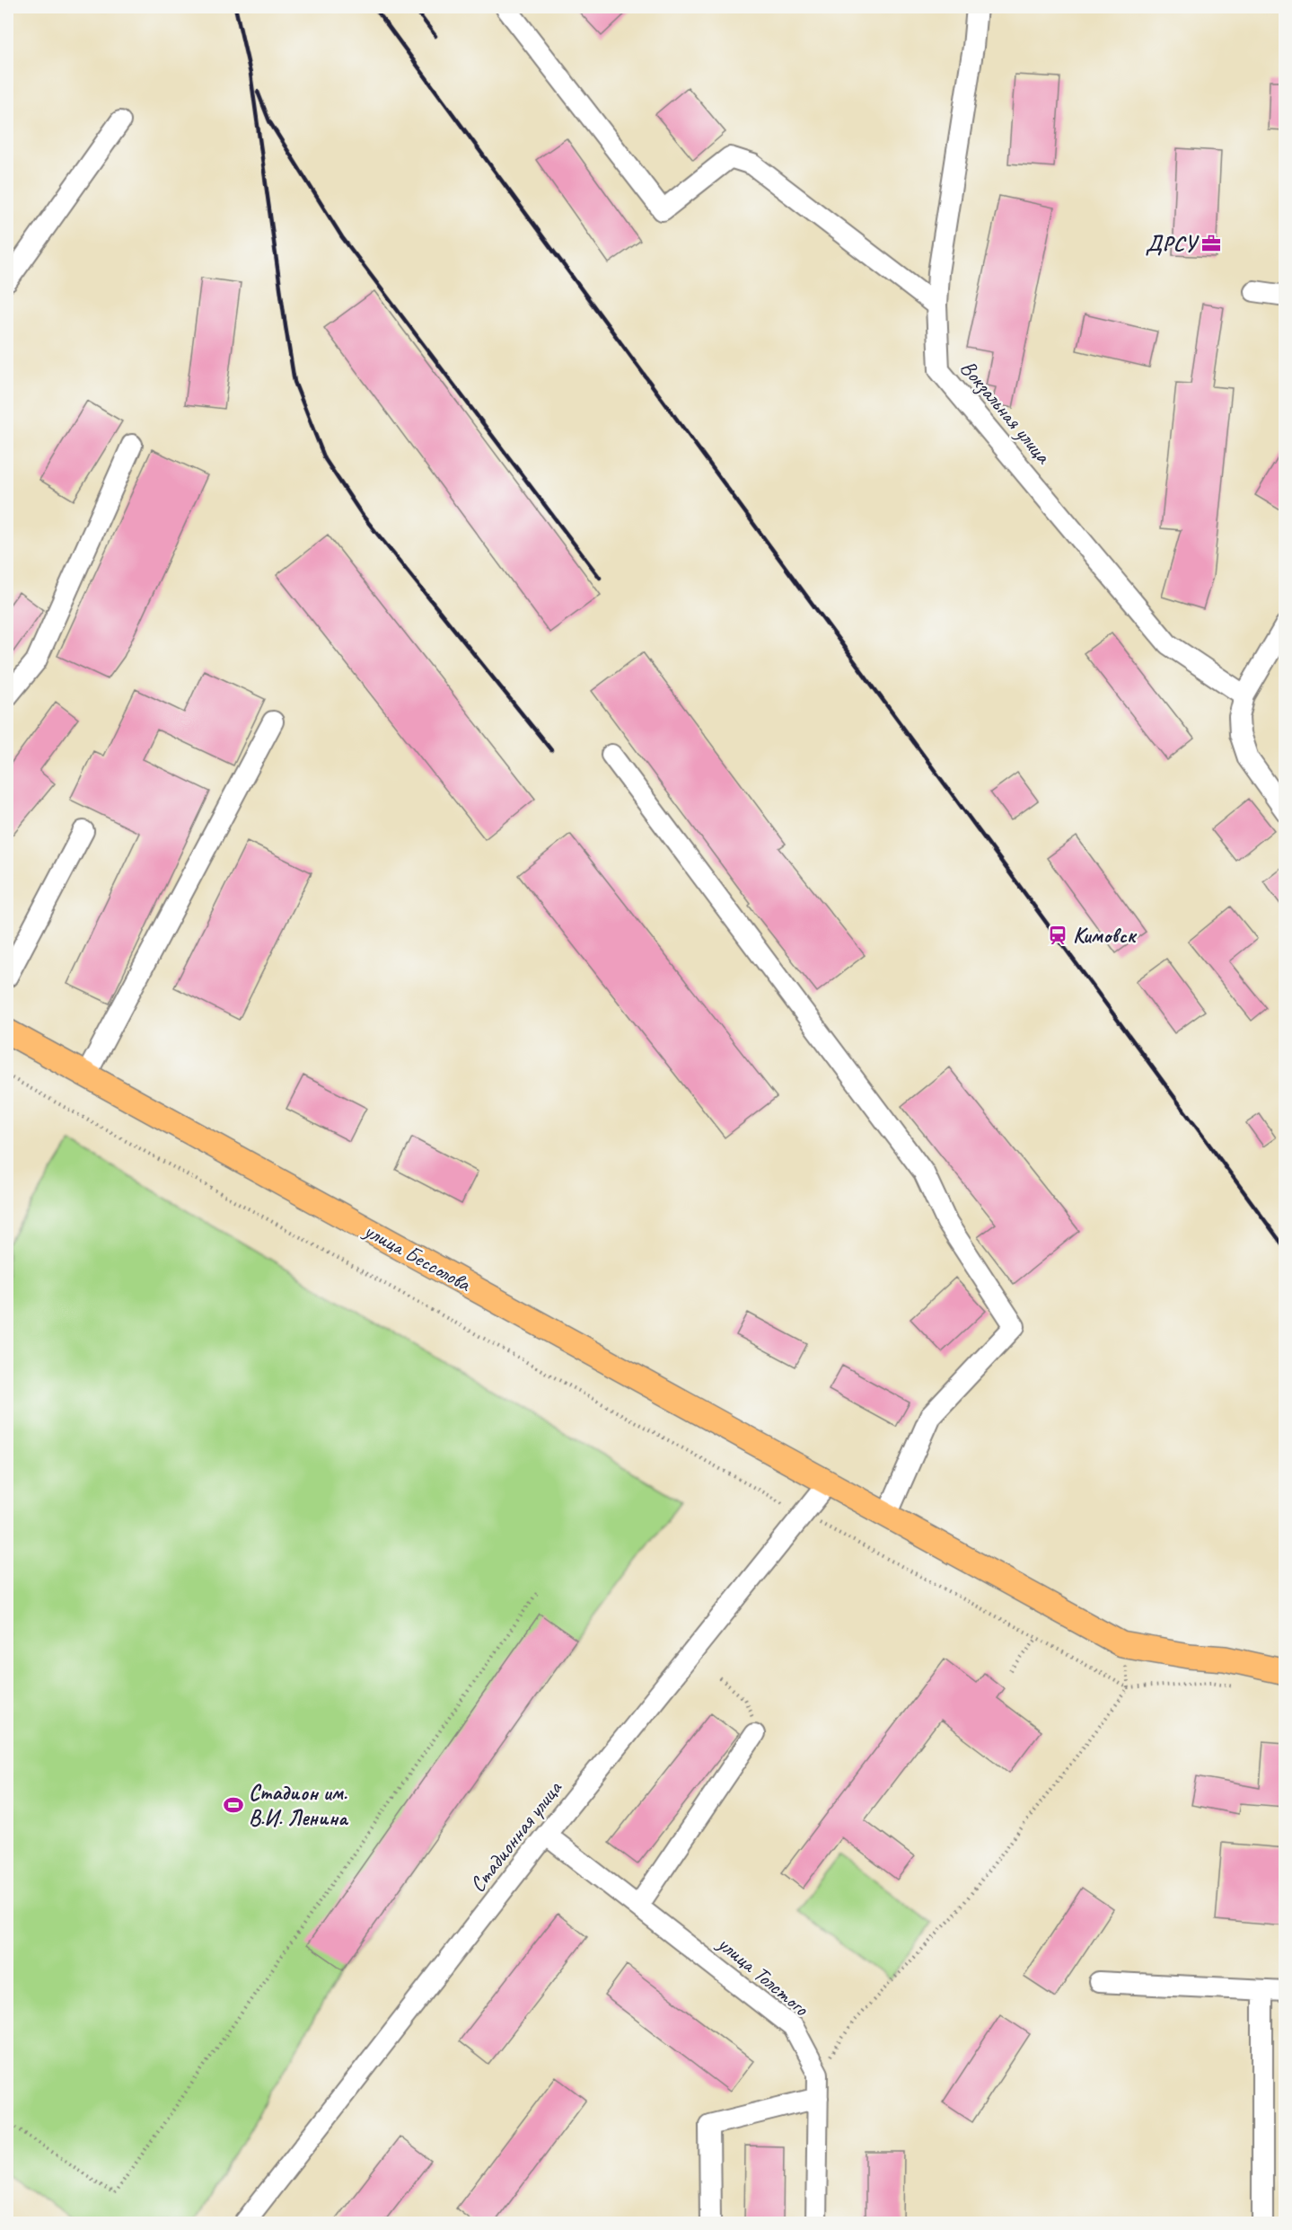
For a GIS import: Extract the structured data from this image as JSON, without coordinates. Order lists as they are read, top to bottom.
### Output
{
  "streets": {
    "main road": ["улица Бессолова"],
    "street": ["Вокзальная улица", "Стадионная улица", "улица Толстого"]
  },
  "crossings": [
    ["улица Бессолова", "Стадионная улица"],
    ["Стадионная улица", "улица Толстого"]
  ],
  "places": {
    "office": ["ДРСУ"],
    "station": ["Кимовск"],
    "sports": ["Стадион им. В.И. Ленина"]
  }
}
